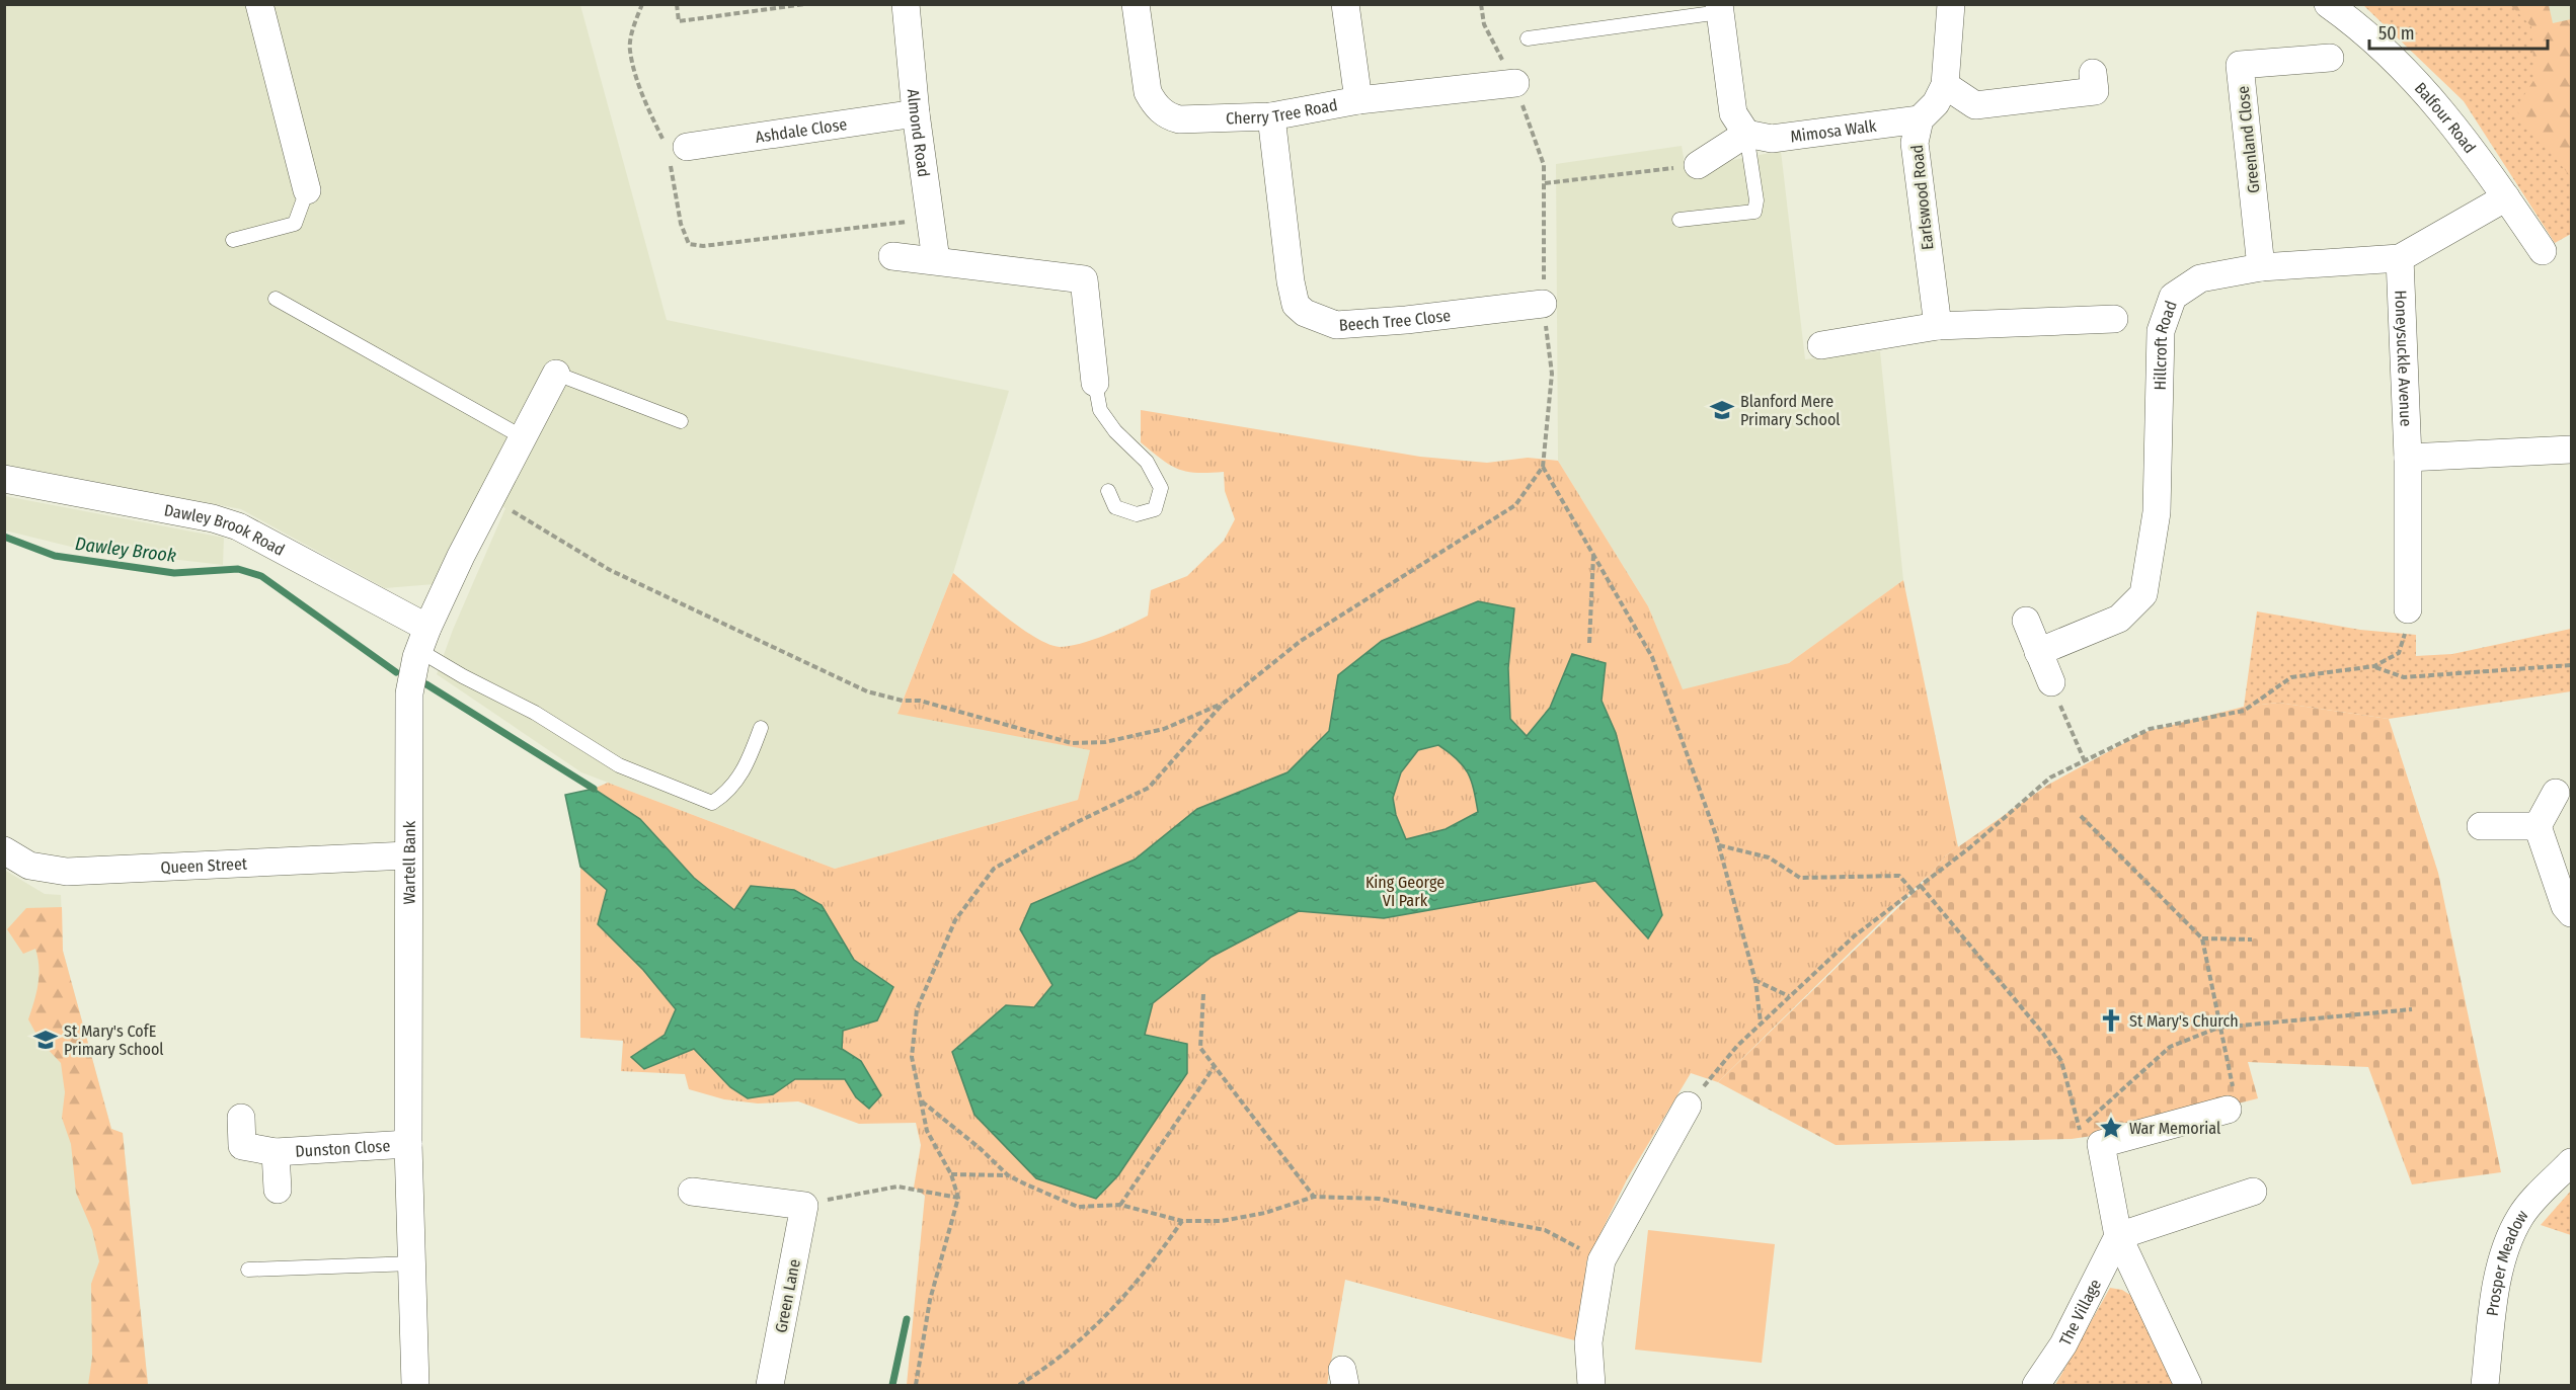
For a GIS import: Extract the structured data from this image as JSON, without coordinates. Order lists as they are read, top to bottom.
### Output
{
  "streets": {
    "street": [
      "Cherry Tree Road",
      "Balfour Road",
      "Ashdale Close",
      "Mimosa Walk",
      "Almond Road",
      "Greenland Close",
      "Earlswood Road",
      "Beech Tree Close",
      "Hillcroft Road",
      "Honeysuckle Avenue",
      "Dawley Brook Road",
      "Wartell Bank",
      "Queen Street",
      "Dunston Close",
      "Prosper Meadow",
      "Green Lane",
      "The Village"
    ]
  },
  "crossings": [
    ["Cherry Tree Road", "Beech Tree Close"],
    ["Balfour Road", "Hillcroft Road"],
    ["Ashdale Close", "Almond Road"],
    ["Mimosa Walk", "Earlswood Road"],
    ["Greenland Close", "Hillcroft Road"],
    ["Hillcroft Road", "Honeysuckle Avenue"],
    ["Dawley Brook Road", "Wartell Bank"],
    ["Wartell Bank", "Queen Street"],
    ["Wartell Bank", "Dunston Close"]
  ],
  "water": ["Dawley Brook"],
  "parks": ["King George VI Park"],
  "places": {
    "school or university": ["Blanford Mere Primary School", "St Mary's CofE Primary School"],
    "church": ["St Mary's Church"],
    "place": ["War Memorial"]
  },
  "scale_bar": "50 m"
}
